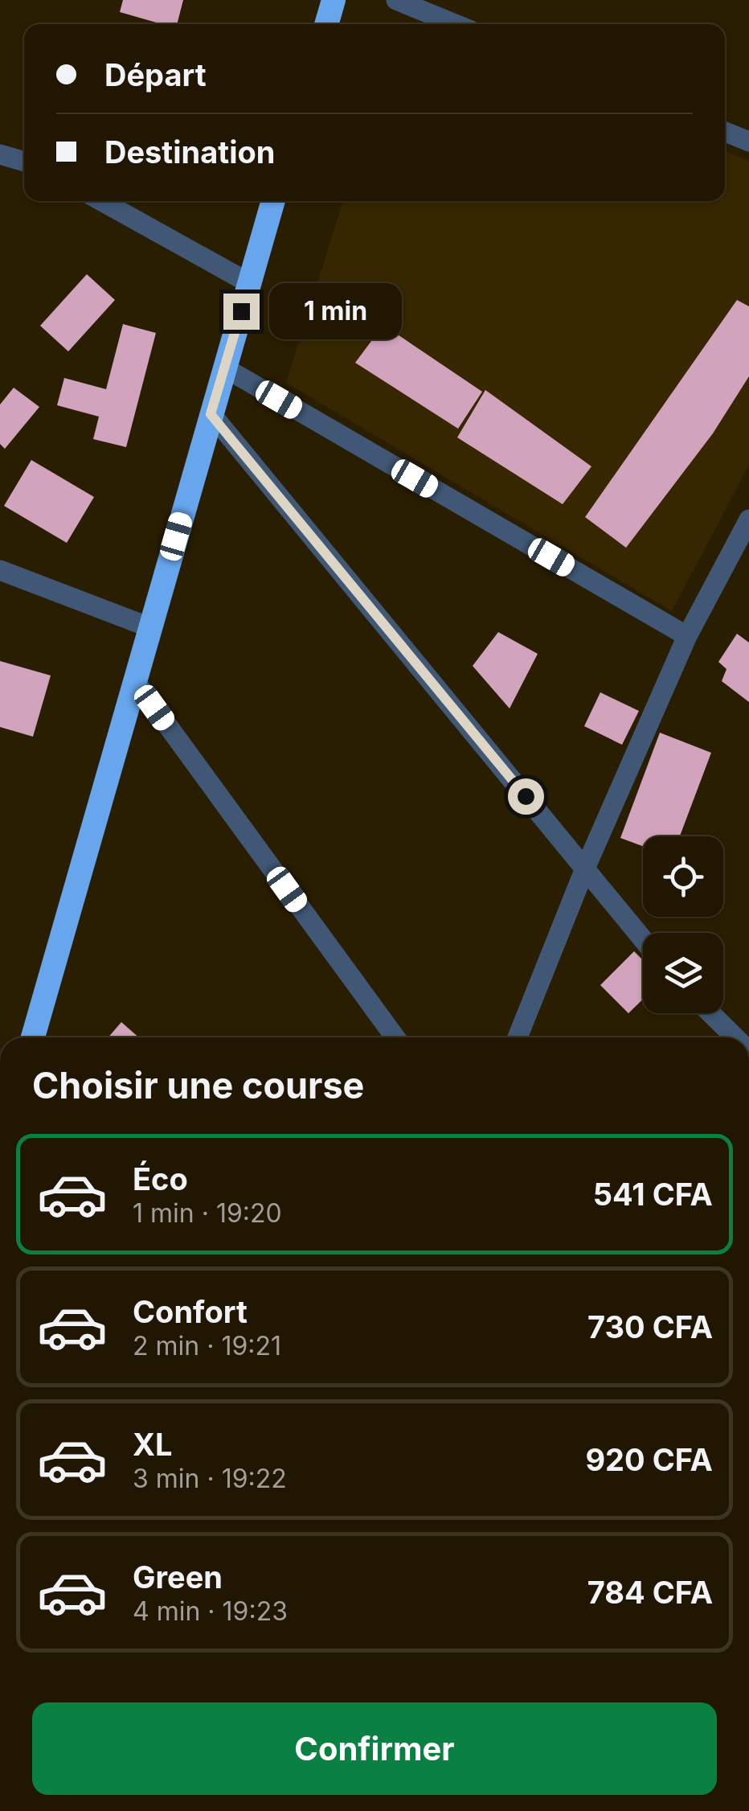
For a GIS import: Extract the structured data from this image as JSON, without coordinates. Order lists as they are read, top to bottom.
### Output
{
  "page": {
    "banner": ["Départ", "Destination"],
    "bubble": "1 min",
    "heading": "Choisir une course",
    "list": [
      {
        "name": "Éco",
        "note": "1 min · 19:20",
        "value": "541 CFA"
      },
      {
        "name": "Confort",
        "note": "2 min · 19:21",
        "value": "730 CFA"
      },
      {
        "name": "XL",
        "note": "3 min · 19:22",
        "value": "920 CFA"
      },
      {
        "name": "Green",
        "note": "4 min · 19:23",
        "value": "784 CFA"
      }
    ],
    "buttons": "Confirmer"
  }
}
